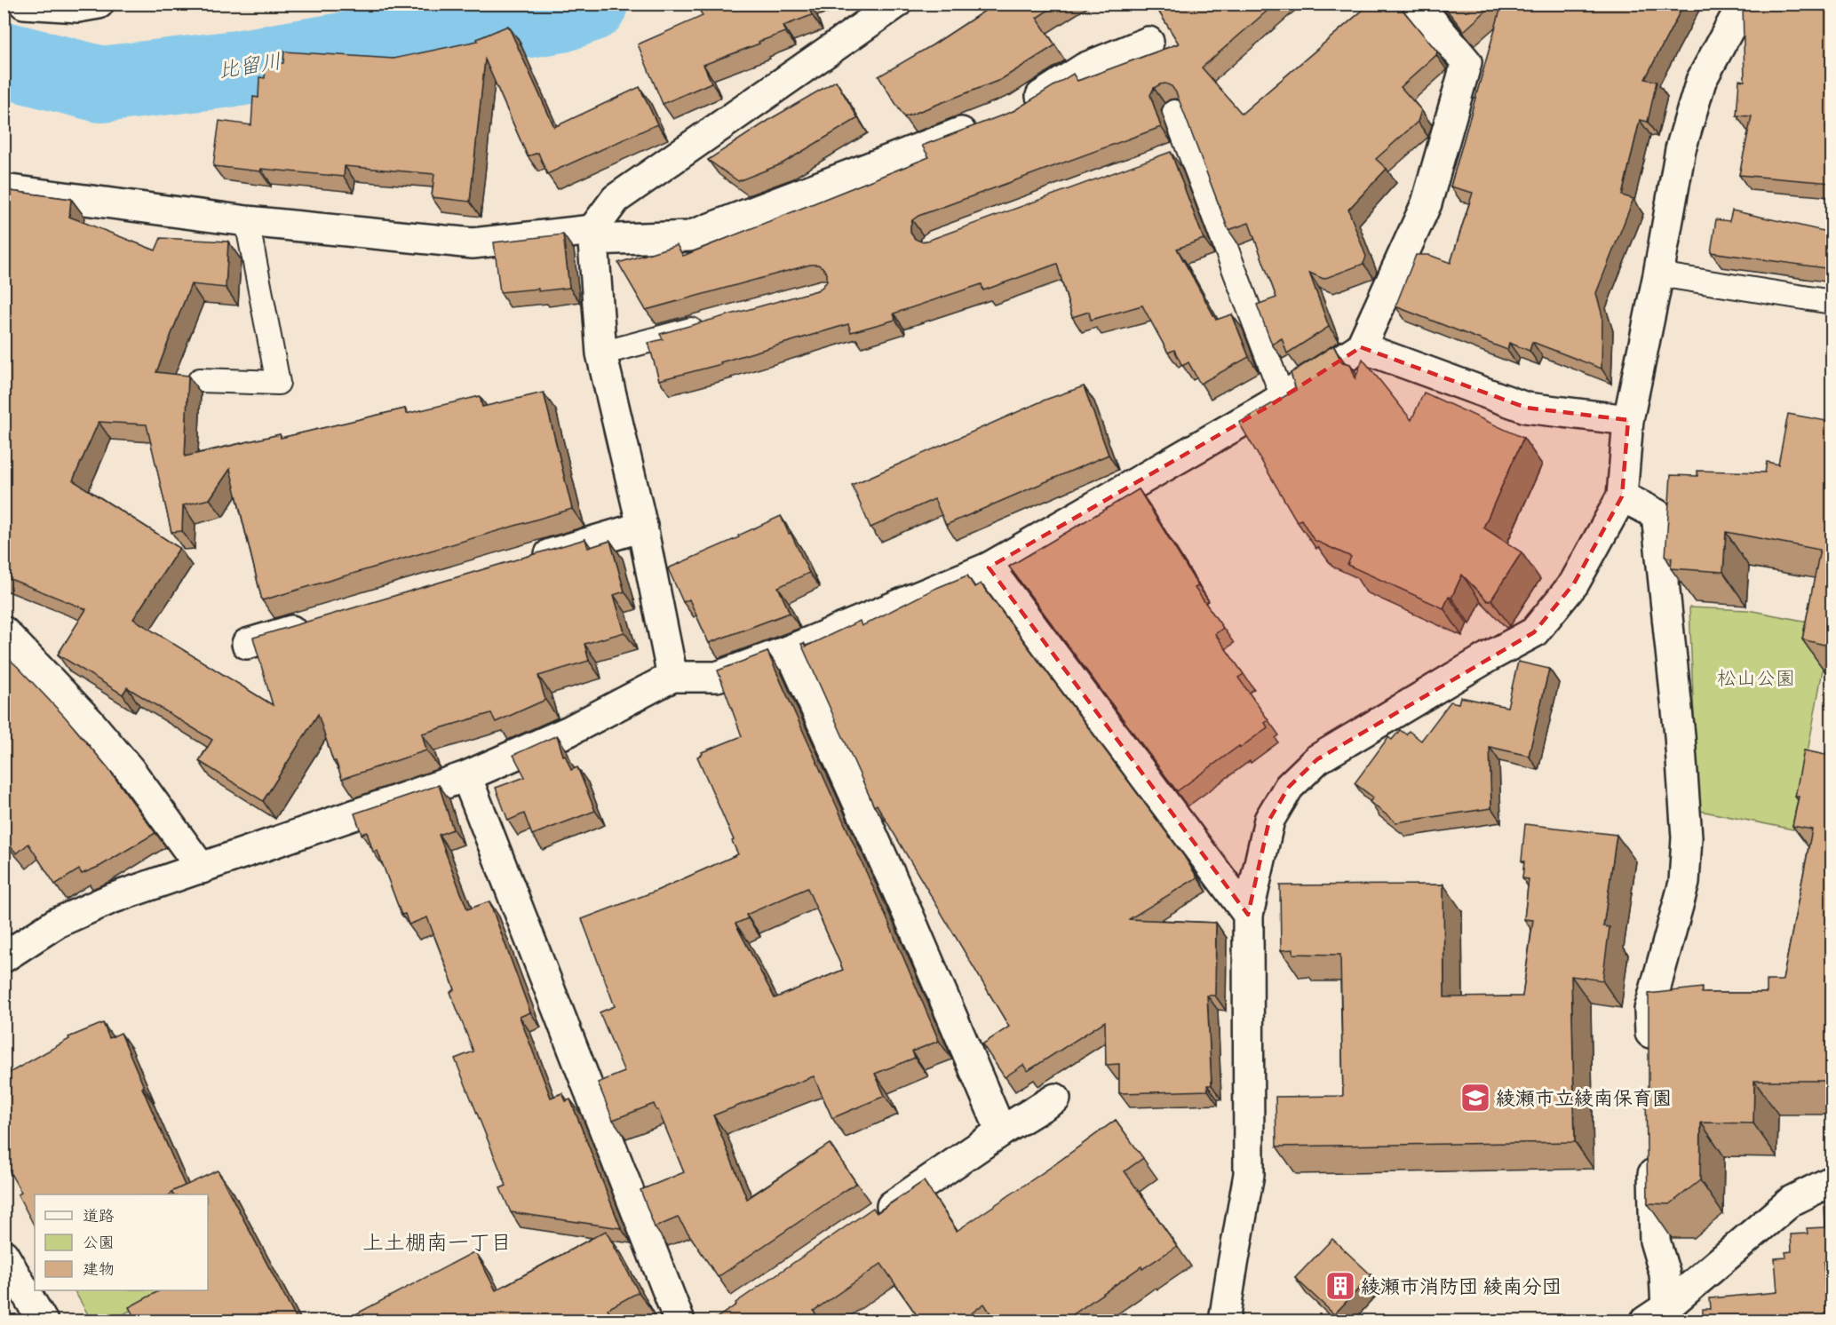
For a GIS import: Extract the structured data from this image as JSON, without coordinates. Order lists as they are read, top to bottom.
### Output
{
  "districts": ["上土棚南一丁目"],
  "water": ["比留川"],
  "parks": ["松山公園"],
  "places": {
    "school or university": ["綾瀬市立綾南保育園"],
    "building": ["綾瀬市消防団 綾南分団"]
  },
  "legend": ["道路", "公園", "建物"]
}
